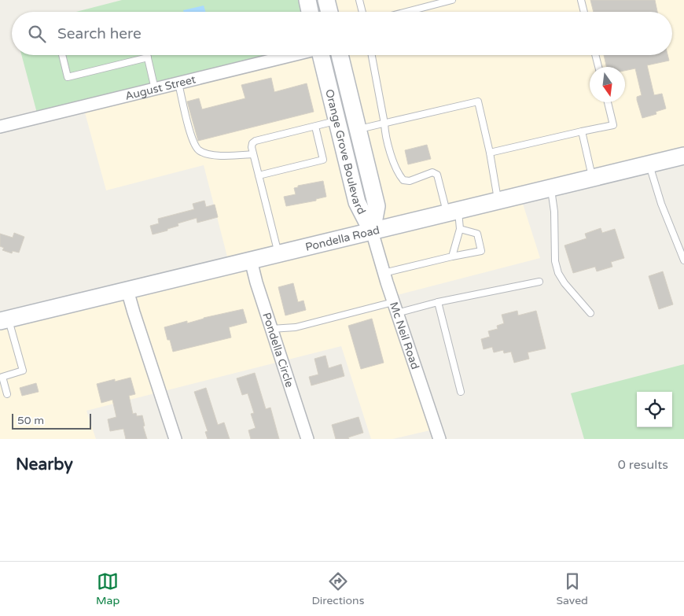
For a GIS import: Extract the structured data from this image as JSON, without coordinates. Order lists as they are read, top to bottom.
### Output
{
  "streets": {
    "main road": ["Orange Grove Boulevard", "Pondella Road"],
    "street": ["August Street", "Mc Neil Road", "Pondella Circle"]
  },
  "crossings": [
    ["Orange Grove Boulevard", "Pondella Road"],
    ["Orange Grove Boulevard", "Mc Neil Road"],
    ["Pondella Road", "Mc Neil Road"],
    ["Pondella Road", "Pondella Circle"]
  ],
  "scale_bar": "50 m",
  "north": "bottom",
  "page": {
    "search": "Search here",
    "scale": "50 m",
    "heading": ["Nearby", "0 results"],
    "nav": ["Map", "Directions", "Saved"]
  }
}
